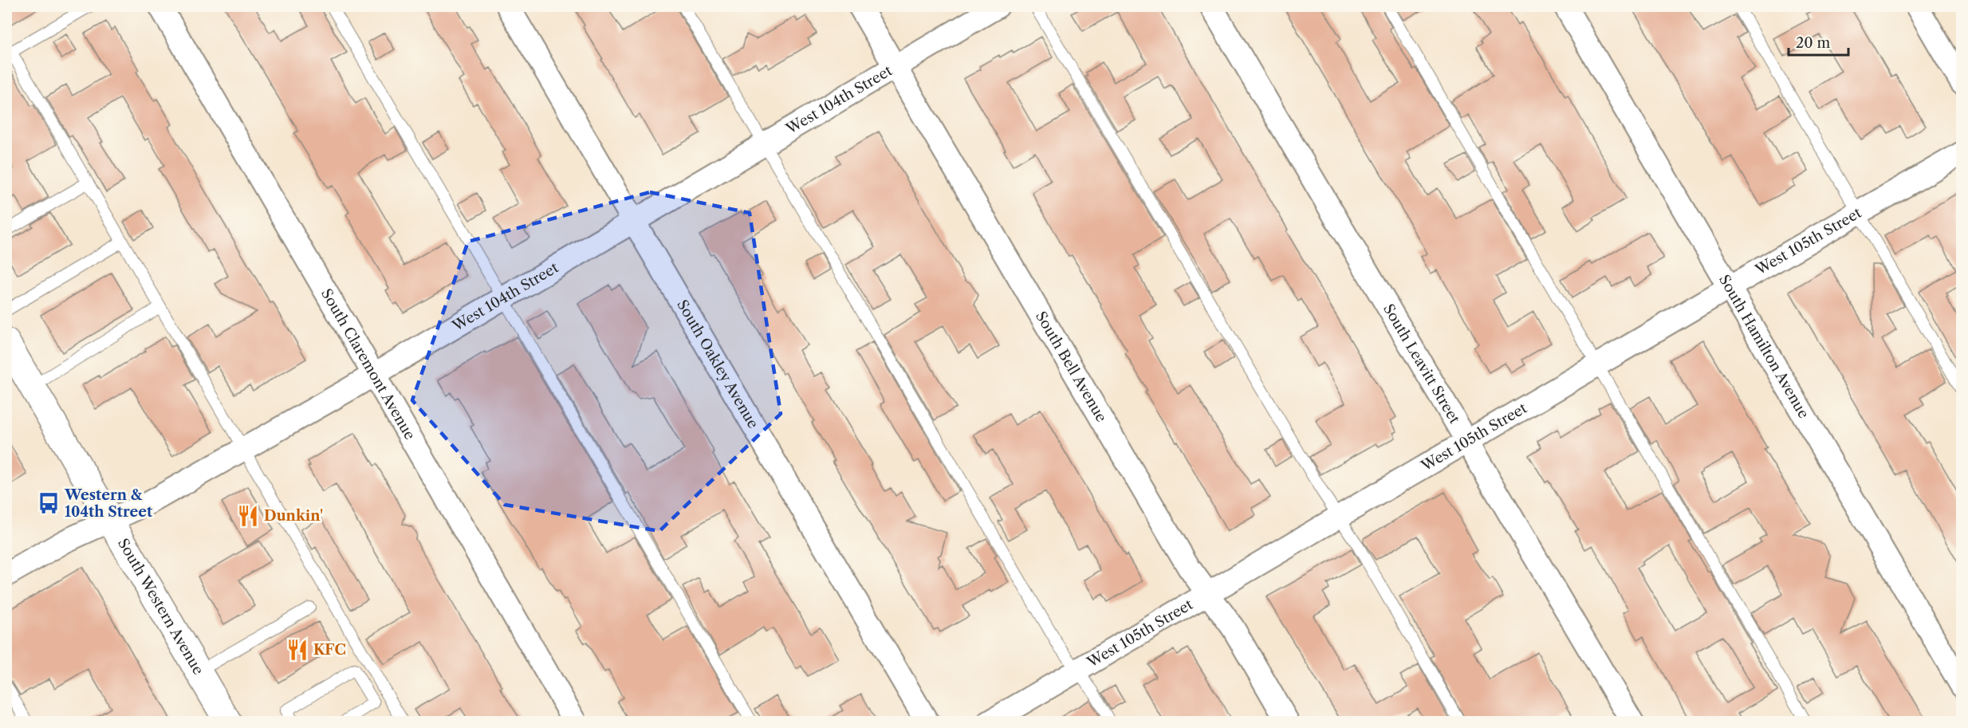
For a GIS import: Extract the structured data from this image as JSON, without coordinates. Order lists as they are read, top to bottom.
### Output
{
  "streets": {
    "main road": ["South Western Avenue"],
    "street": [
      "West 104th Street",
      "West 105th Street",
      "South Hamilton Avenue",
      "South Claremont Avenue",
      "South Oakley Avenue",
      "South Leavitt Street",
      "South Bell Avenue"
    ]
  },
  "crossings": [
    ["West 104th Street", "South Claremont Avenue"],
    ["West 104th Street", "South Oakley Avenue"],
    ["West 104th Street", "South Bell Avenue"],
    ["West 104th Street", "South Western Avenue"],
    ["West 105th Street", "South Hamilton Avenue"],
    ["West 105th Street", "South Leavitt Street"],
    ["West 105th Street", "South Bell Avenue"]
  ],
  "places": {
    "bus stop": ["Western & 104th Street"],
    "restaurant": ["Dunkin'", "KFC"]
  },
  "scale_bar": "20 m"
}
